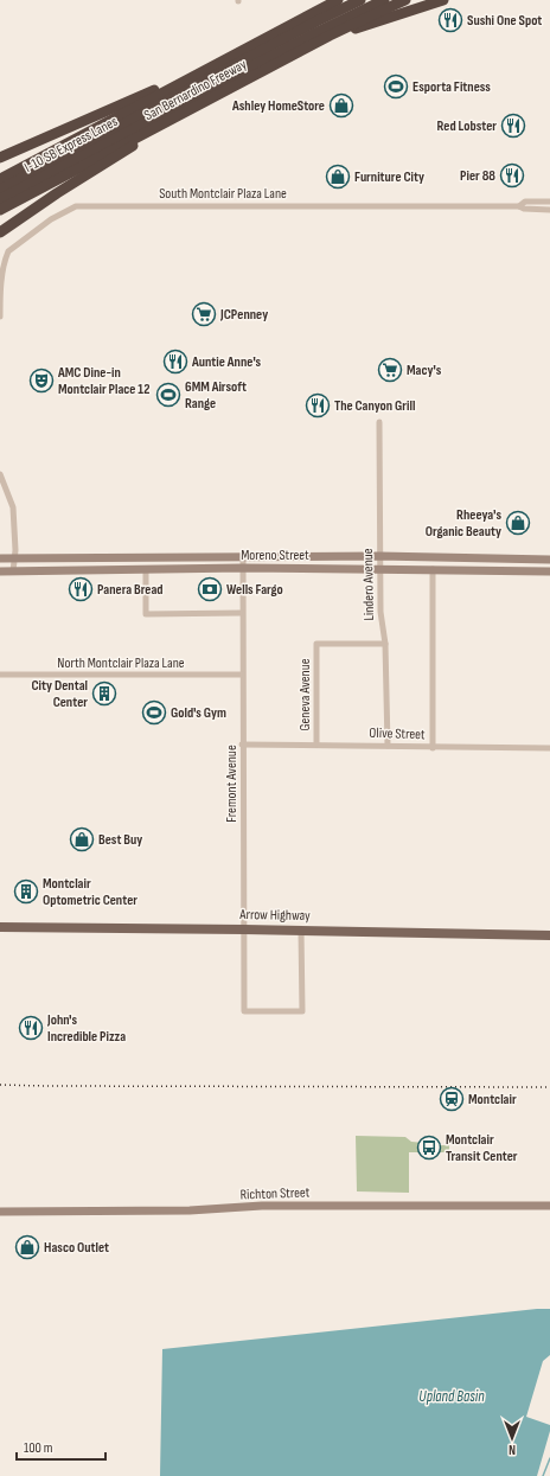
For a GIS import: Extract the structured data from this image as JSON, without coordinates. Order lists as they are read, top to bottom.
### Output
{
  "streets": {
    "highway": ["San Bernardino Freeway", "I-10 SB Express Lanes"],
    "main road": ["Arrow Highway"],
    "street": [
      "South Montclair Plaza Lane",
      "Moreno Street",
      "Lindero Avenue",
      "North Montclair Plaza Lane",
      "Geneva Avenue",
      "Olive Street",
      "Fremont Avenue",
      "Richton Street"
    ]
  },
  "crossings": [
    ["Moreno Street", "Lindero Avenue"],
    ["Moreno Street", "Fremont Avenue"],
    ["Lindero Avenue", "Geneva Avenue"],
    ["Lindero Avenue", "Olive Street"],
    ["North Montclair Plaza Lane", "Fremont Avenue"],
    ["Geneva Avenue", "Olive Street"],
    ["Olive Street", "Fremont Avenue"],
    ["Fremont Avenue", "Arrow Highway"]
  ],
  "water": ["Upland Basin"],
  "places": {
    "restaurant": [
      "Sushi One Spot",
      "Red Lobster",
      "Pier 88",
      "Auntie Anne's",
      "The Canyon Grill",
      "Panera Bread",
      "John's Incredible Pizza"
    ],
    "sports": ["Esporta Fitness", "6MM Airsoft Range", "Gold's Gym"],
    "shop": [
      "Ashley HomeStore",
      "Furniture City",
      "Rheeya's Organic Beauty",
      "Best Buy",
      "Hasco Outlet"
    ],
    "supermarket": ["JCPenney", "Macy's"],
    "theatre": ["AMC Dine-in Montclair Place 12"],
    "bank": ["Wells Fargo"],
    "building": ["City Dental Center", "Montclair Optometric Center"],
    "station": ["Montclair"],
    "bus stop": ["Montclair Transit Center"]
  },
  "scale_bar": "100 m",
  "north": "bottom"
}
